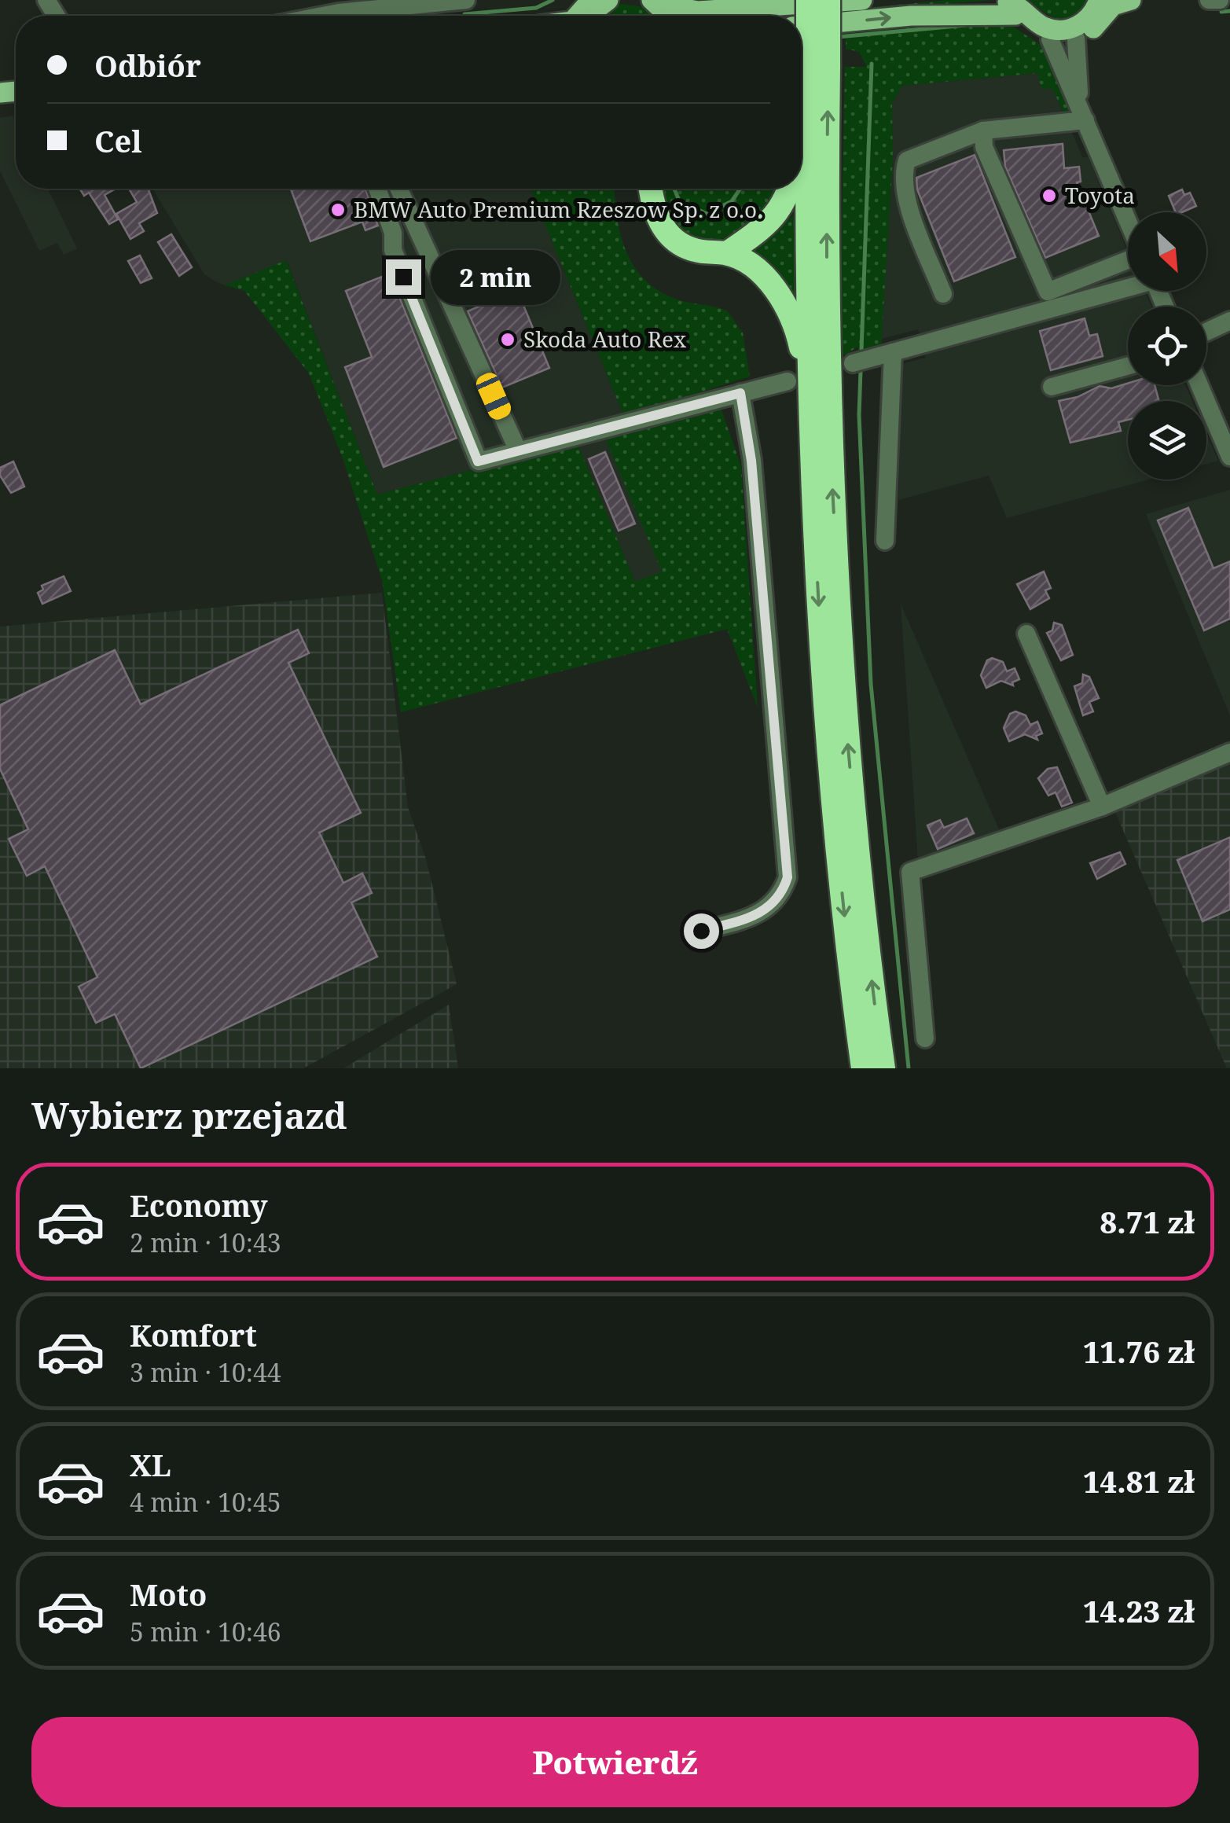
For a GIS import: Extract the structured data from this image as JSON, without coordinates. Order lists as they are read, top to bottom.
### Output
{
  "places": ["Toyota", "BMW Auto Premium Rzeszow Sp. z o.o.", "Skoda Auto Rex"],
  "north": "bottom right",
  "page": {
    "banner": ["Odbiór", "Cel"],
    "bubble": "2 min",
    "heading": "Wybierz przejazd",
    "list": [
      {
        "name": "Economy",
        "note": "2 min · 10:43",
        "value": "8.71 zł"
      },
      {
        "name": "Komfort",
        "note": "3 min · 10:44",
        "value": "11.76 zł"
      },
      {
        "name": "XL",
        "note": "4 min · 10:45",
        "value": "14.81 zł"
      },
      {
        "name": "Moto",
        "note": "5 min · 10:46",
        "value": "14.23 zł"
      }
    ],
    "buttons": "Potwierdź"
  }
}
